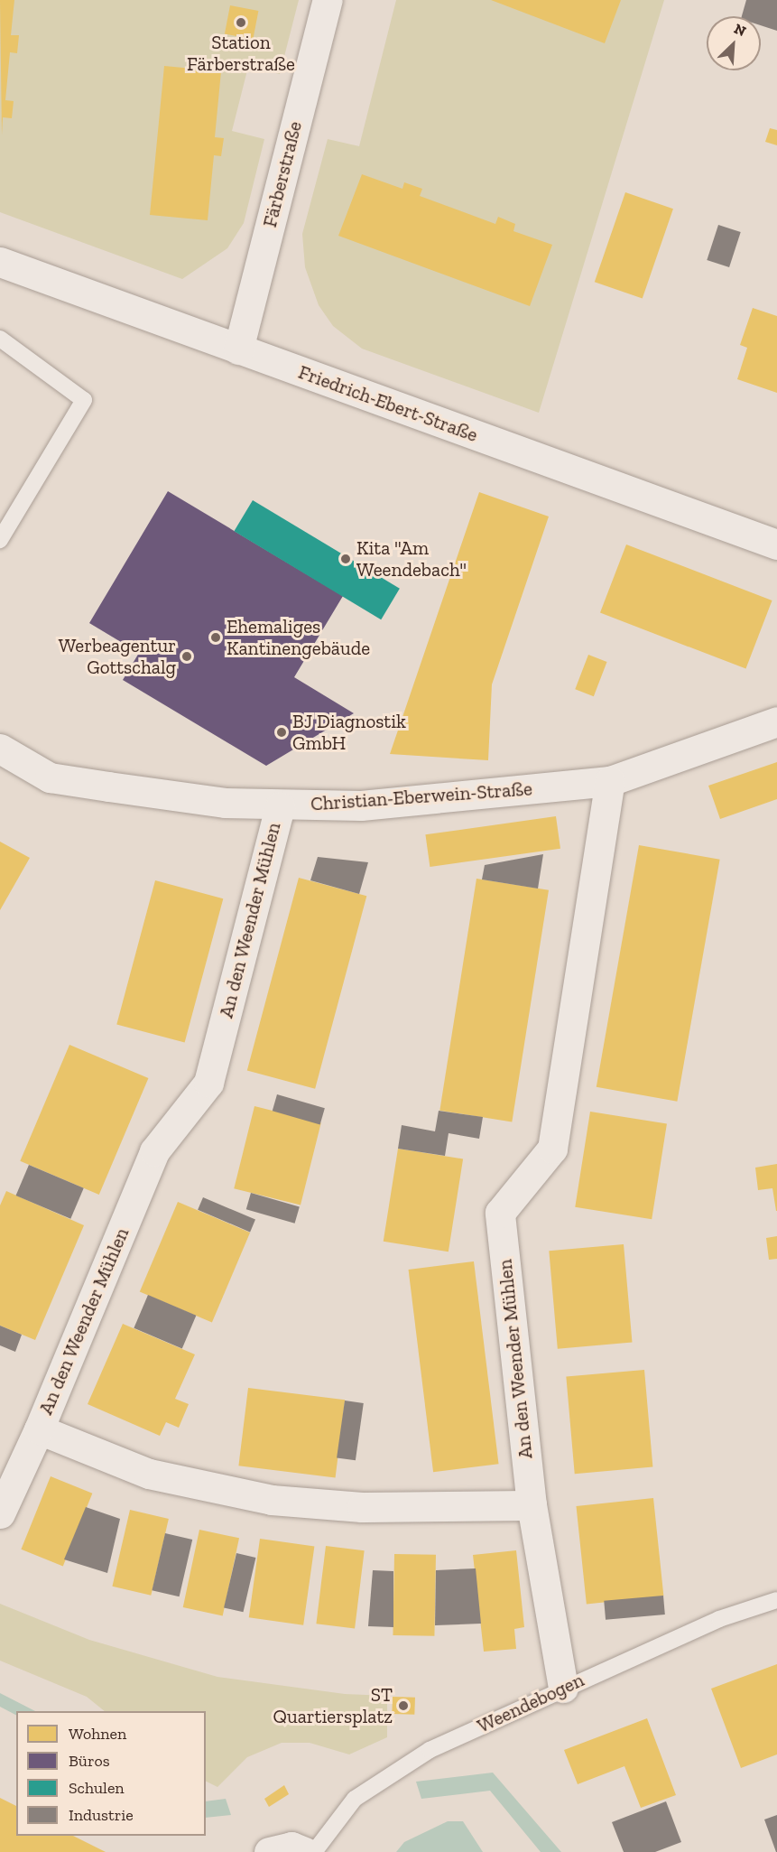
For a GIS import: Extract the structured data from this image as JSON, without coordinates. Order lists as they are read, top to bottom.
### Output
{
  "streets": {
    "street": [
      "Färberstraße",
      "Friedrich-Ebert-Straße",
      "Christian-Eberwein-Straße",
      "An den Weender Mühlen"
    ],
    "lane": ["Weendebogen"]
  },
  "crossings": [
    ["Färberstraße", "Friedrich-Ebert-Straße"],
    ["Christian-Eberwein-Straße", "An den Weender Mühlen"],
    ["An den Weender Mühlen", "Weendebogen"]
  ],
  "places": [
    "Station Färberstraße",
    "Kita \"Am Weendebach\"",
    "Ehemaliges Kantinengebäude",
    "Werbeagentur Gottschalg",
    "BJ Diagnostik GmbH",
    "ST Quartiersplatz"
  ],
  "legend": [
    "Wohnen",
    "Büros",
    "Schulen",
    "Industrie"
  ],
  "north": "top right"
}
